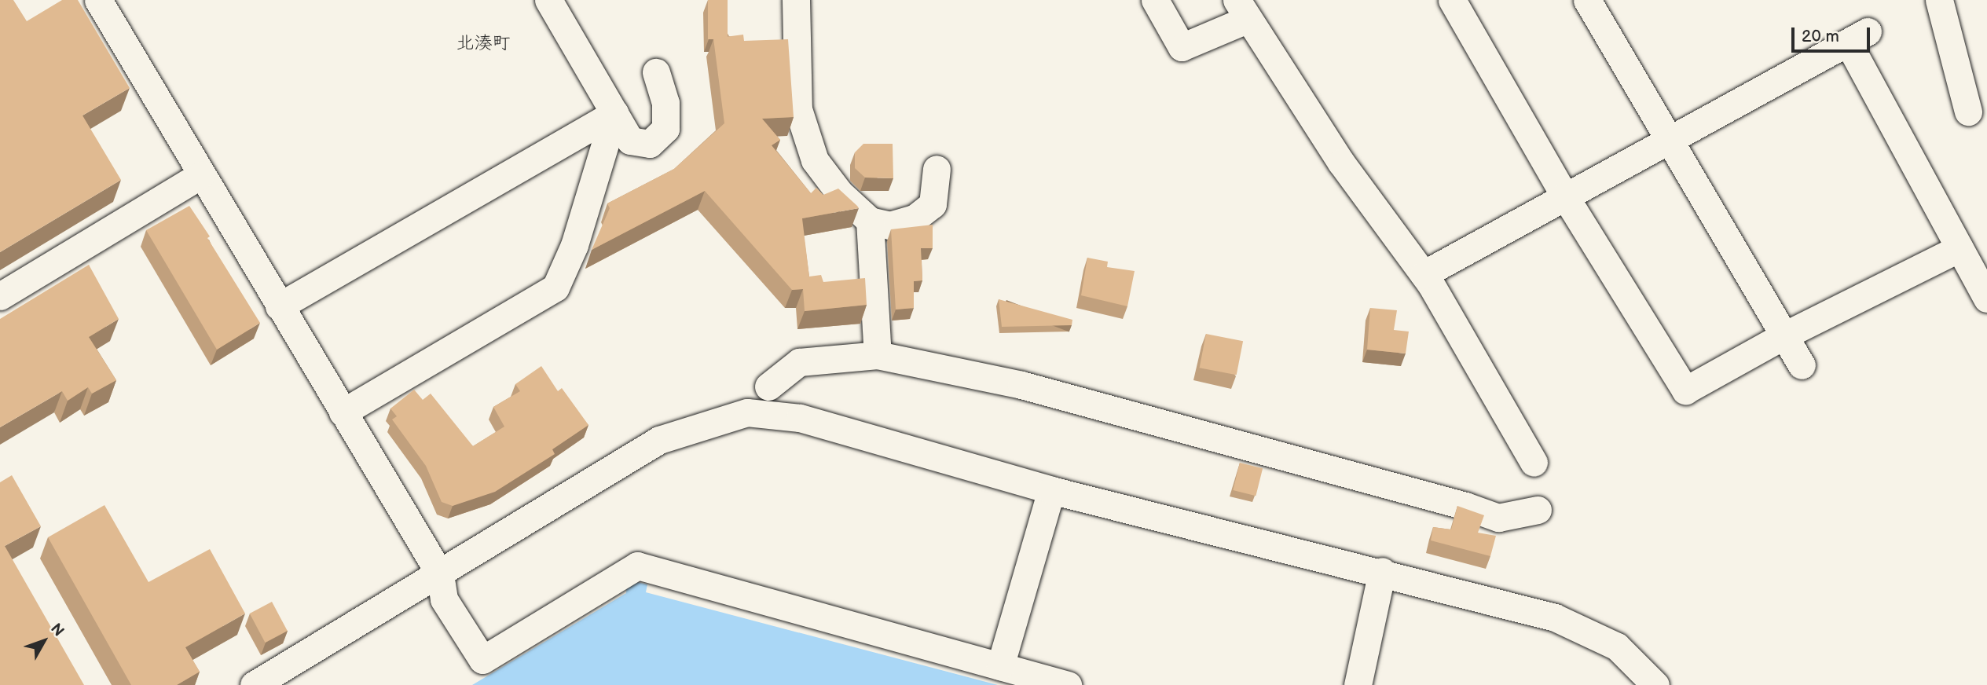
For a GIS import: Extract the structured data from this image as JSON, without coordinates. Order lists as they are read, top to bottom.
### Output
{
  "districts": ["北湊町"],
  "scale_bar": "20 m",
  "north": "top right"
}
